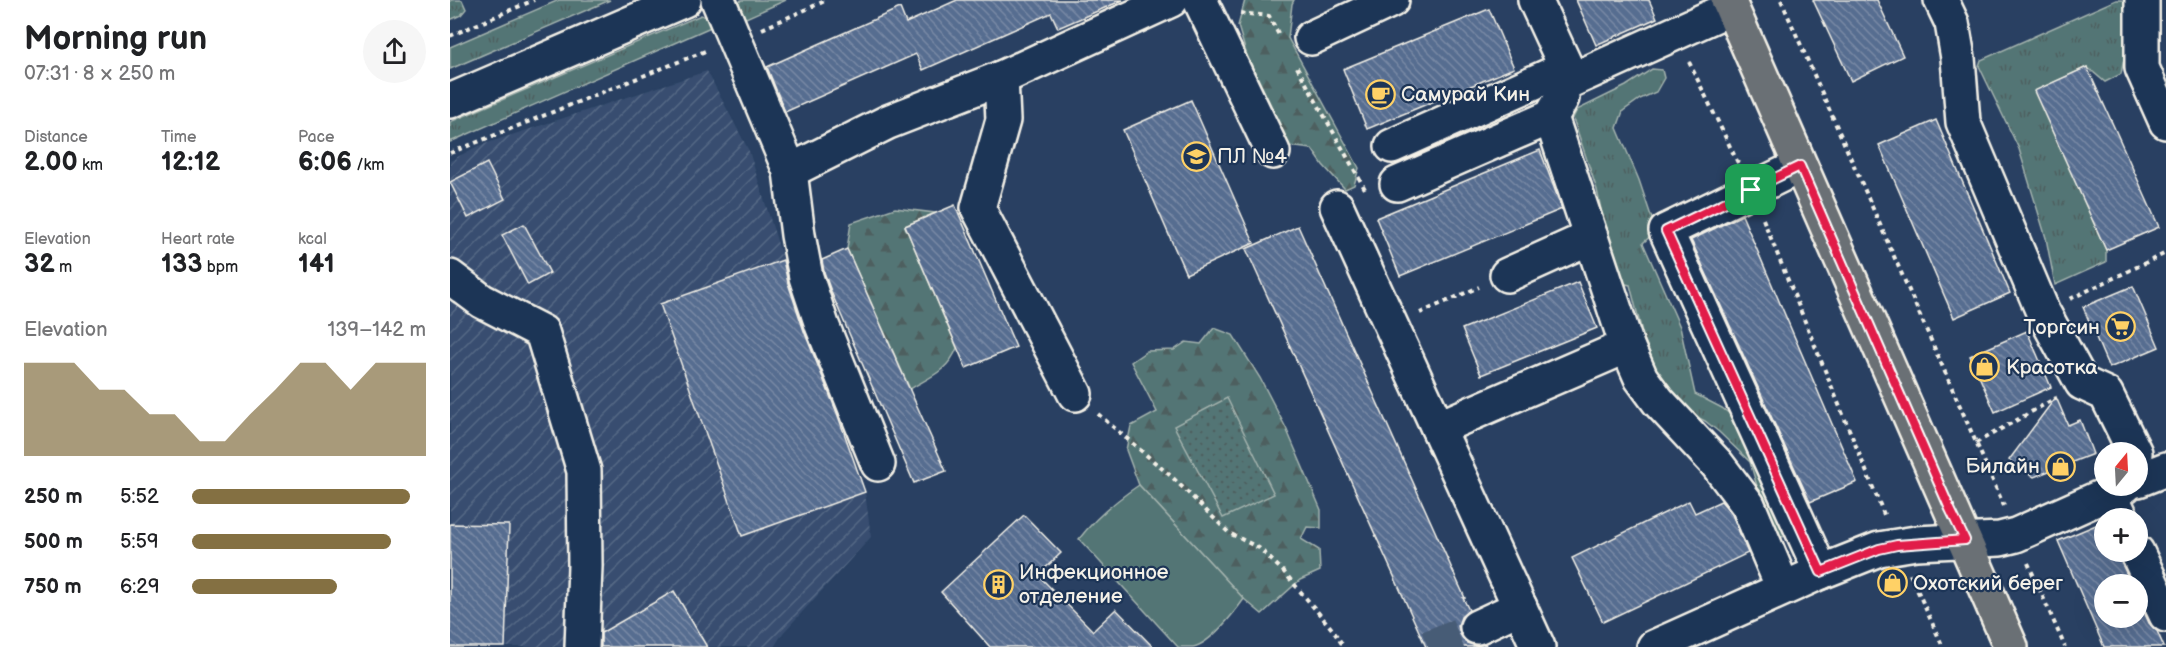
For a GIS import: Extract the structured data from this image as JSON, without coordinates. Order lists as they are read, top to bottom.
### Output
{
  "places": {
    "cafe": ["Самурай Кин"],
    "school or university": ["ПЛ №4"],
    "supermarket": ["Торгсин"],
    "shop": ["Красотка", "Билайн", "Охотский берег"],
    "building": ["Инфекционное отделение"]
  },
  "north": "top",
  "page": {
    "heading": ["Morning run", "07:31 · 8 × 250 m"],
    "stats": [
      ["Distance", "2.00 km"],
      ["Time", "12:12"],
      ["Pace", "6:06 /km"],
      ["Elevation", "32 m"],
      ["Heart rate", "133 bpm"],
      ["kcal", "141"]
    ],
    "chart": ["Elevation", "139–142 m"],
    "map_buttons": ["+", "−"],
    "list": [
      {
        "name": "250 m",
        "note": "5:52"
      },
      {
        "name": "500 m",
        "note": "5:59"
      },
      {
        "name": "750 m",
        "note": "6:29"
      }
    ]
  }
}
